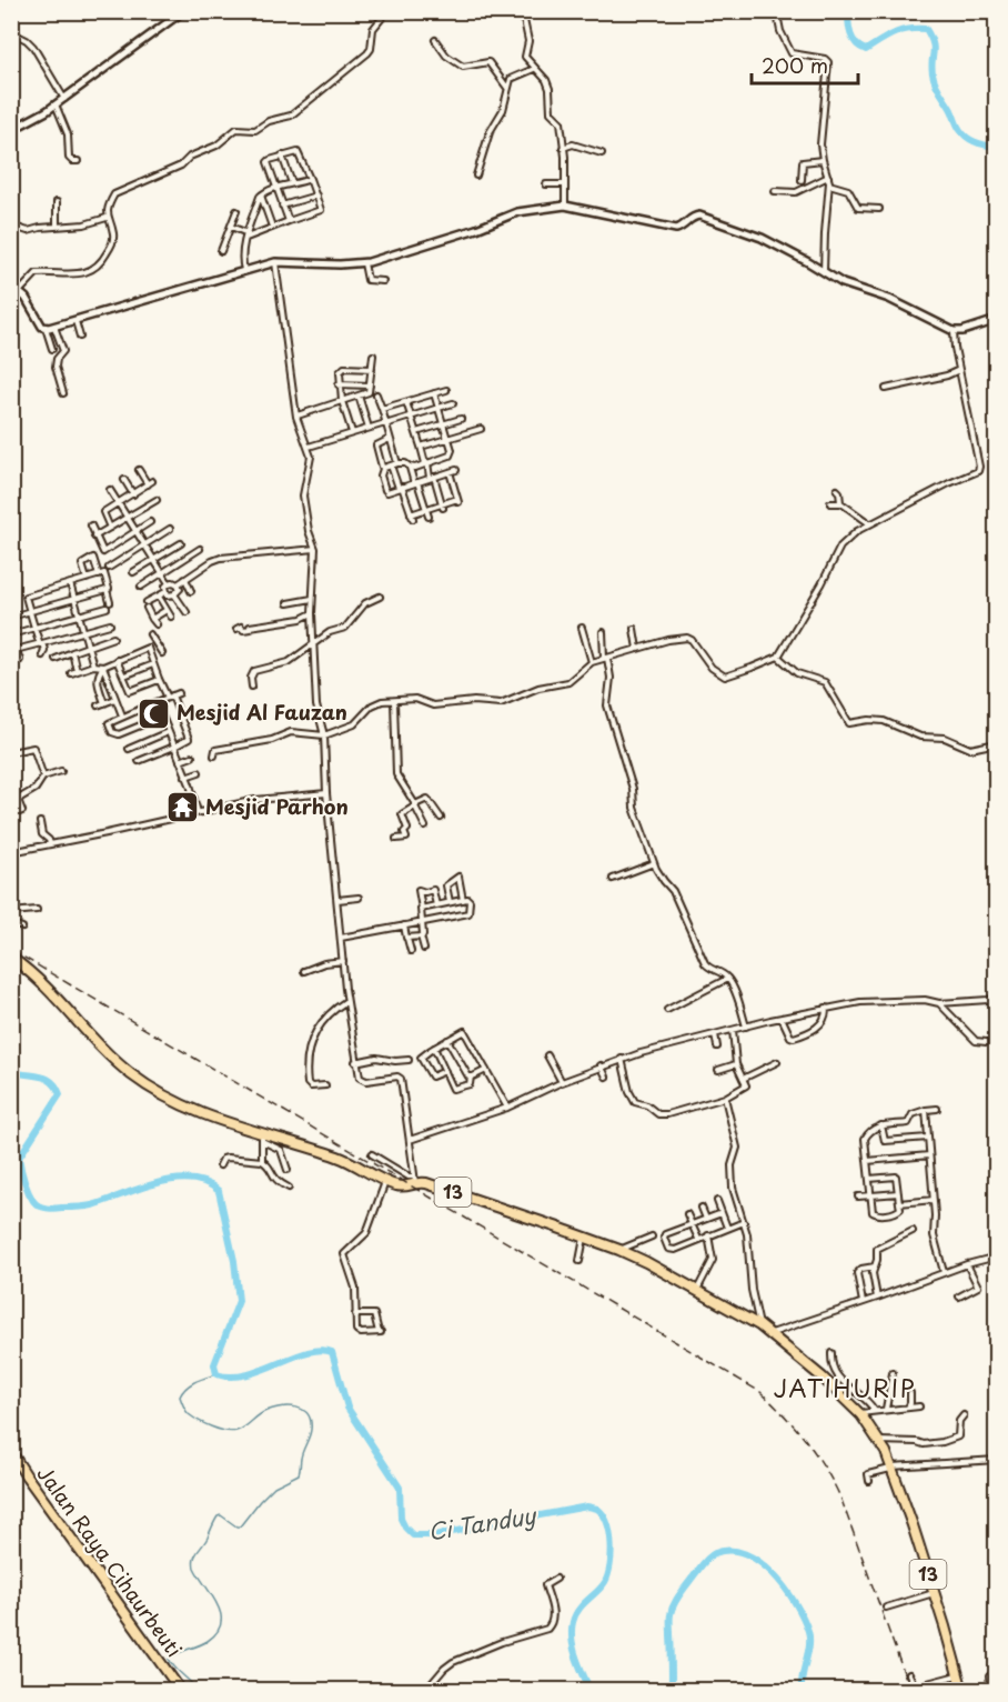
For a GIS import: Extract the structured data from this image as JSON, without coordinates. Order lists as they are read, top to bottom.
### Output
{
  "streets": {
    "highway": ["13", "Jalan Raya Cihaurbeuti"]
  },
  "districts": ["JATIHURIP"],
  "water": ["Ci Tanduy"],
  "places": {
    "mosque": ["Mesjid Al Fauzan"],
    "temple": ["Mesjid Parhon"]
  },
  "scale_bar": "200 m"
}
